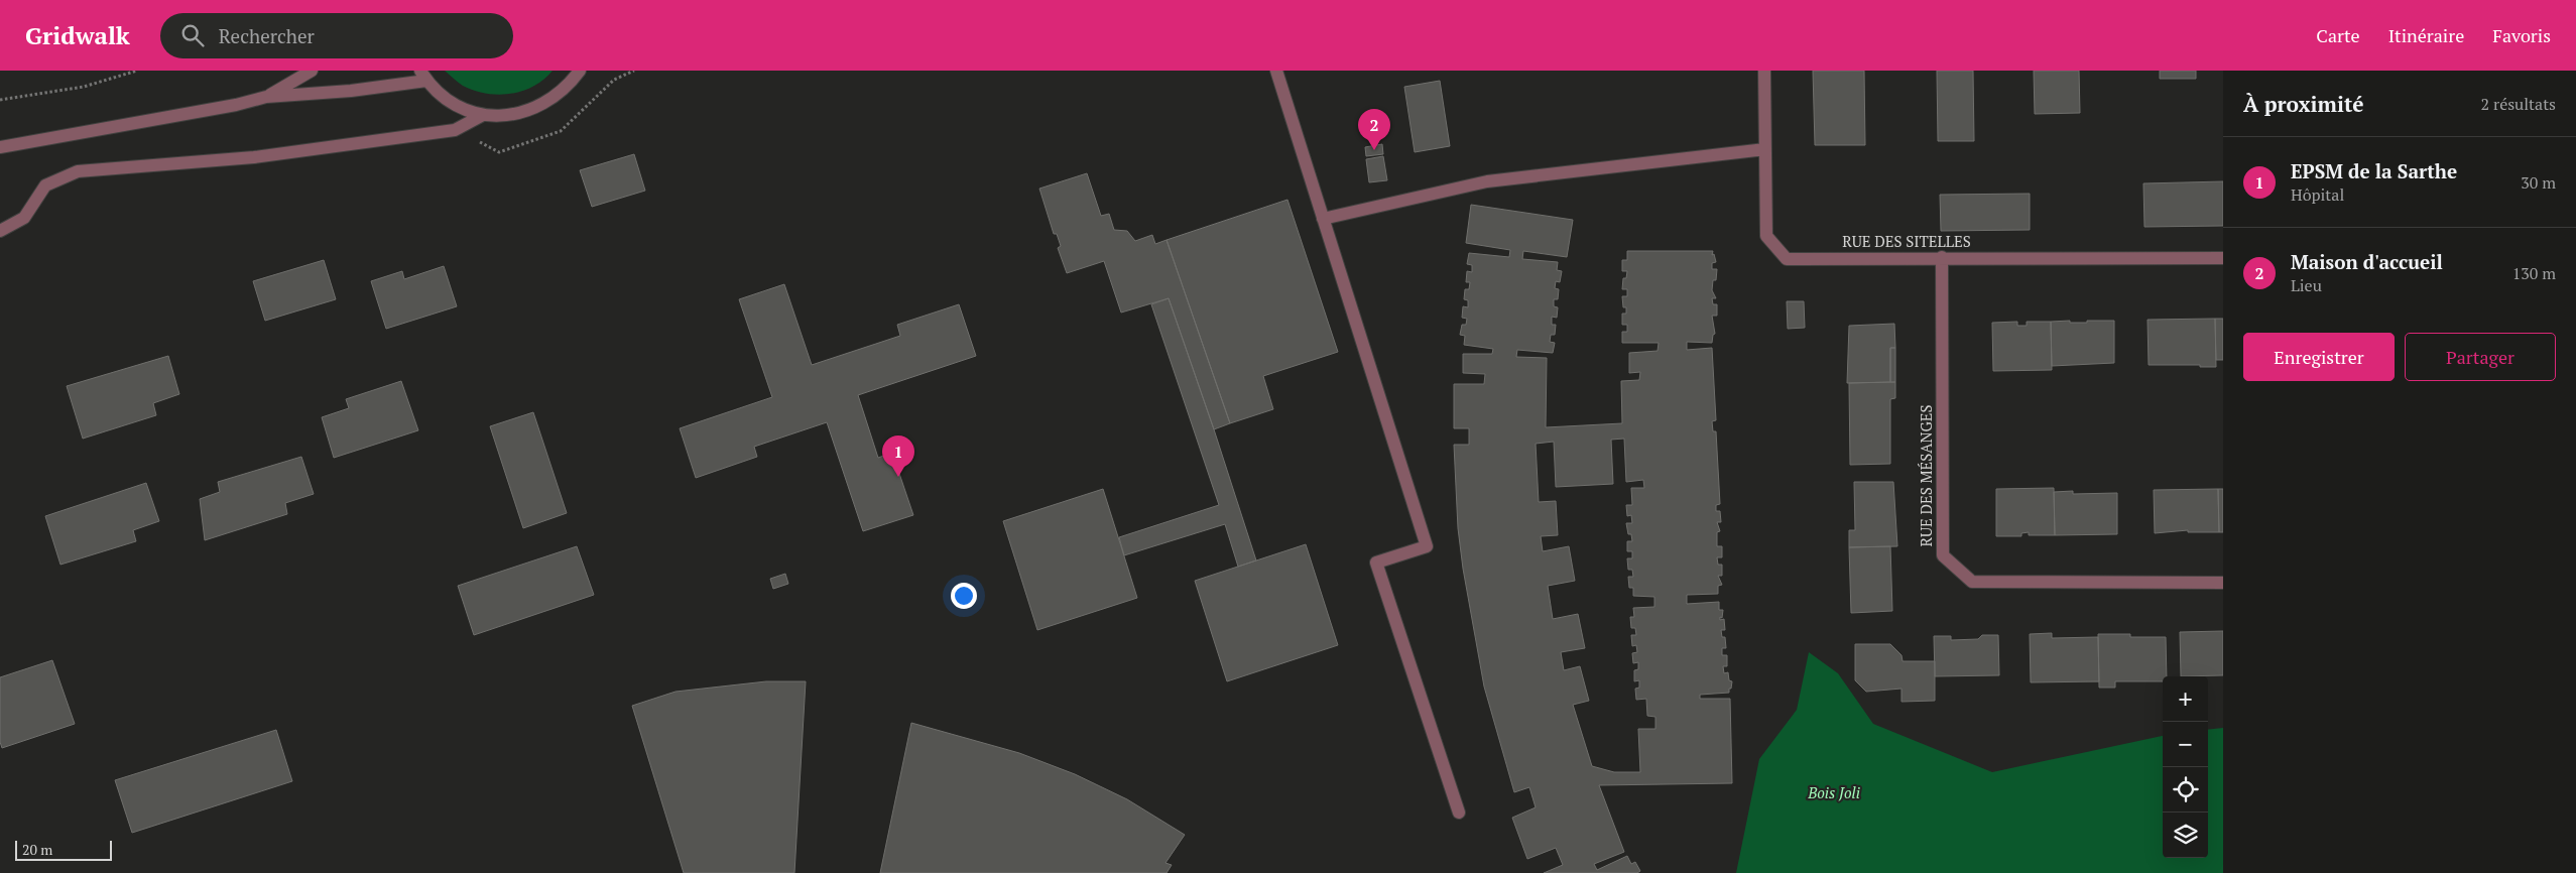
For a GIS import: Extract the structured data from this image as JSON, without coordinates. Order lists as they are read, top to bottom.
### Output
{
  "streets": {
    "street": ["RUE DES SITELLES", "RUE DES MÉSANGES"]
  },
  "crossings": [
    ["RUE DES SITELLES", "RUE DES MÉSANGES"]
  ],
  "parks": ["Bois Joli"],
  "scale_bar": "20 m",
  "page": {
    "header": "Gridwalk",
    "search": "Rechercher",
    "nav": ["Carte", "Itinéraire", "Favoris"],
    "heading": ["À proximité", "2 résultats"],
    "pins": ["2", "1"],
    "list": [
      {
        "mark": "1",
        "name": "EPSM de la Sarthe",
        "note": "Hôpital",
        "value": "30 m"
      },
      {
        "mark": "2",
        "name": "Maison d'accueil",
        "note": "Lieu",
        "value": "130 m"
      }
    ],
    "buttons": ["Enregistrer", "Partager"],
    "map_buttons": ["+", "−"],
    "scale": "20 m"
  }
}
